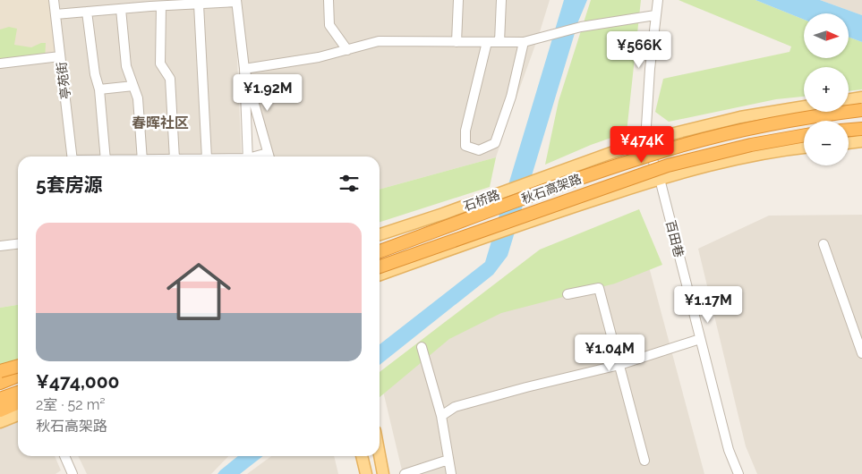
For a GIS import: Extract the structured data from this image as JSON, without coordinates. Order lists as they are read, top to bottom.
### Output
{
  "streets": {
    "highway": ["秋石高架路"],
    "main road": ["石桥路"],
    "street": ["亭苑街", "百田巷"]
  },
  "crossings": [
    ["石桥路", "百田巷"]
  ],
  "districts": ["春晖社区"],
  "north": "right",
  "page": {
    "map_buttons": ["+", "−"],
    "price": [
      "¥566K",
      "¥1.92M",
      "¥474K",
      "¥1.17M",
      "¥1.04M"
    ],
    "heading": "5套房源",
    "list": [
      {
        "name": "¥474,000",
        "note": "2室 · 52 m² · 秋石高架路"
      }
    ]
  }
}
